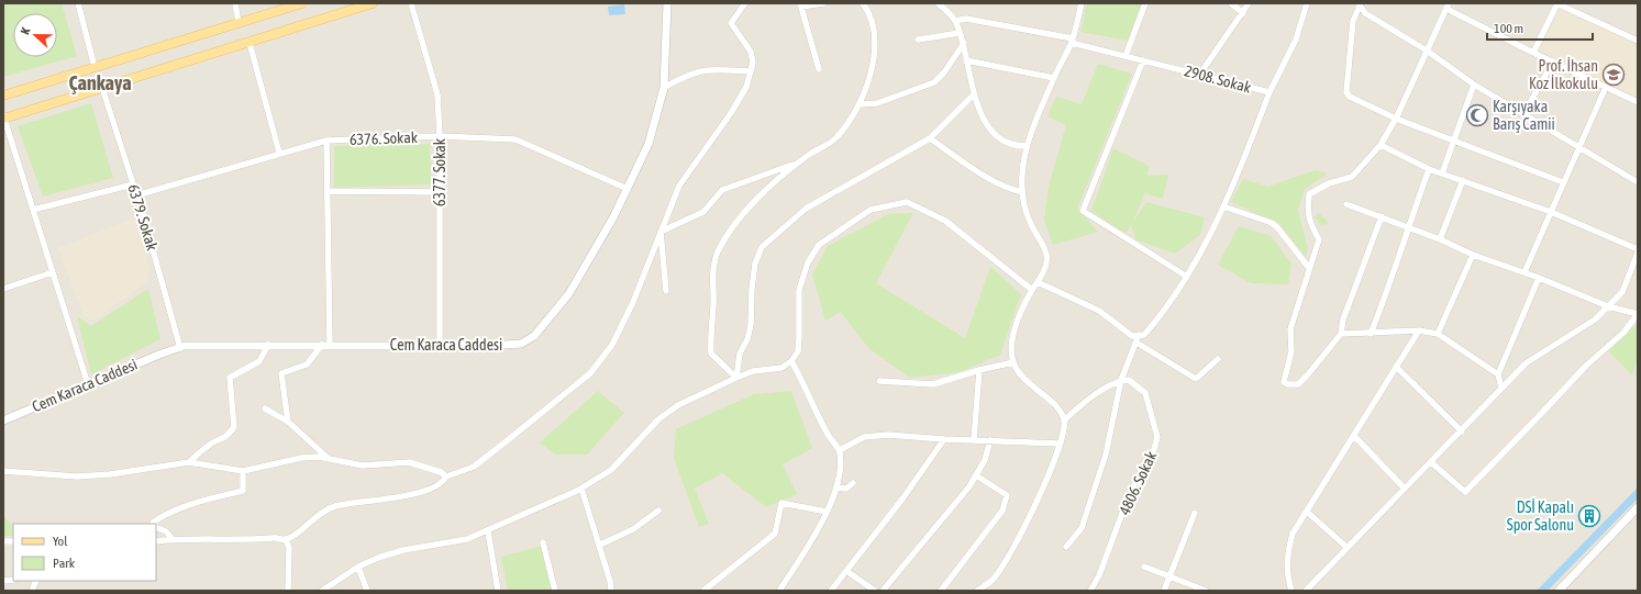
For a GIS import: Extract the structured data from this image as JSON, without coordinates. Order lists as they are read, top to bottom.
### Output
{
  "streets": {
    "street": [
      "2908. Sokak",
      "6376. Sokak",
      "6377. Sokak",
      "6379. Sokak",
      "Cem Karaca Caddesi",
      "4806. Sokak"
    ]
  },
  "crossings": [
    ["6376. Sokak", "6377. Sokak"],
    ["6376. Sokak", "6379. Sokak"],
    ["6376. Sokak", "Cem Karaca Caddesi"],
    ["6377. Sokak", "Cem Karaca Caddesi"],
    ["6379. Sokak", "Cem Karaca Caddesi"]
  ],
  "districts": ["Çankaya"],
  "places": {
    "school or university": ["Prof. İhsan Koz İlkokulu"],
    "mosque": ["Karşıyaka Barış Camii"],
    "building": ["DSİ Kapalı Spor Salonu"]
  },
  "legend": ["Yol", "Park"],
  "scale_bar": "100 m",
  "north": "left"
}
